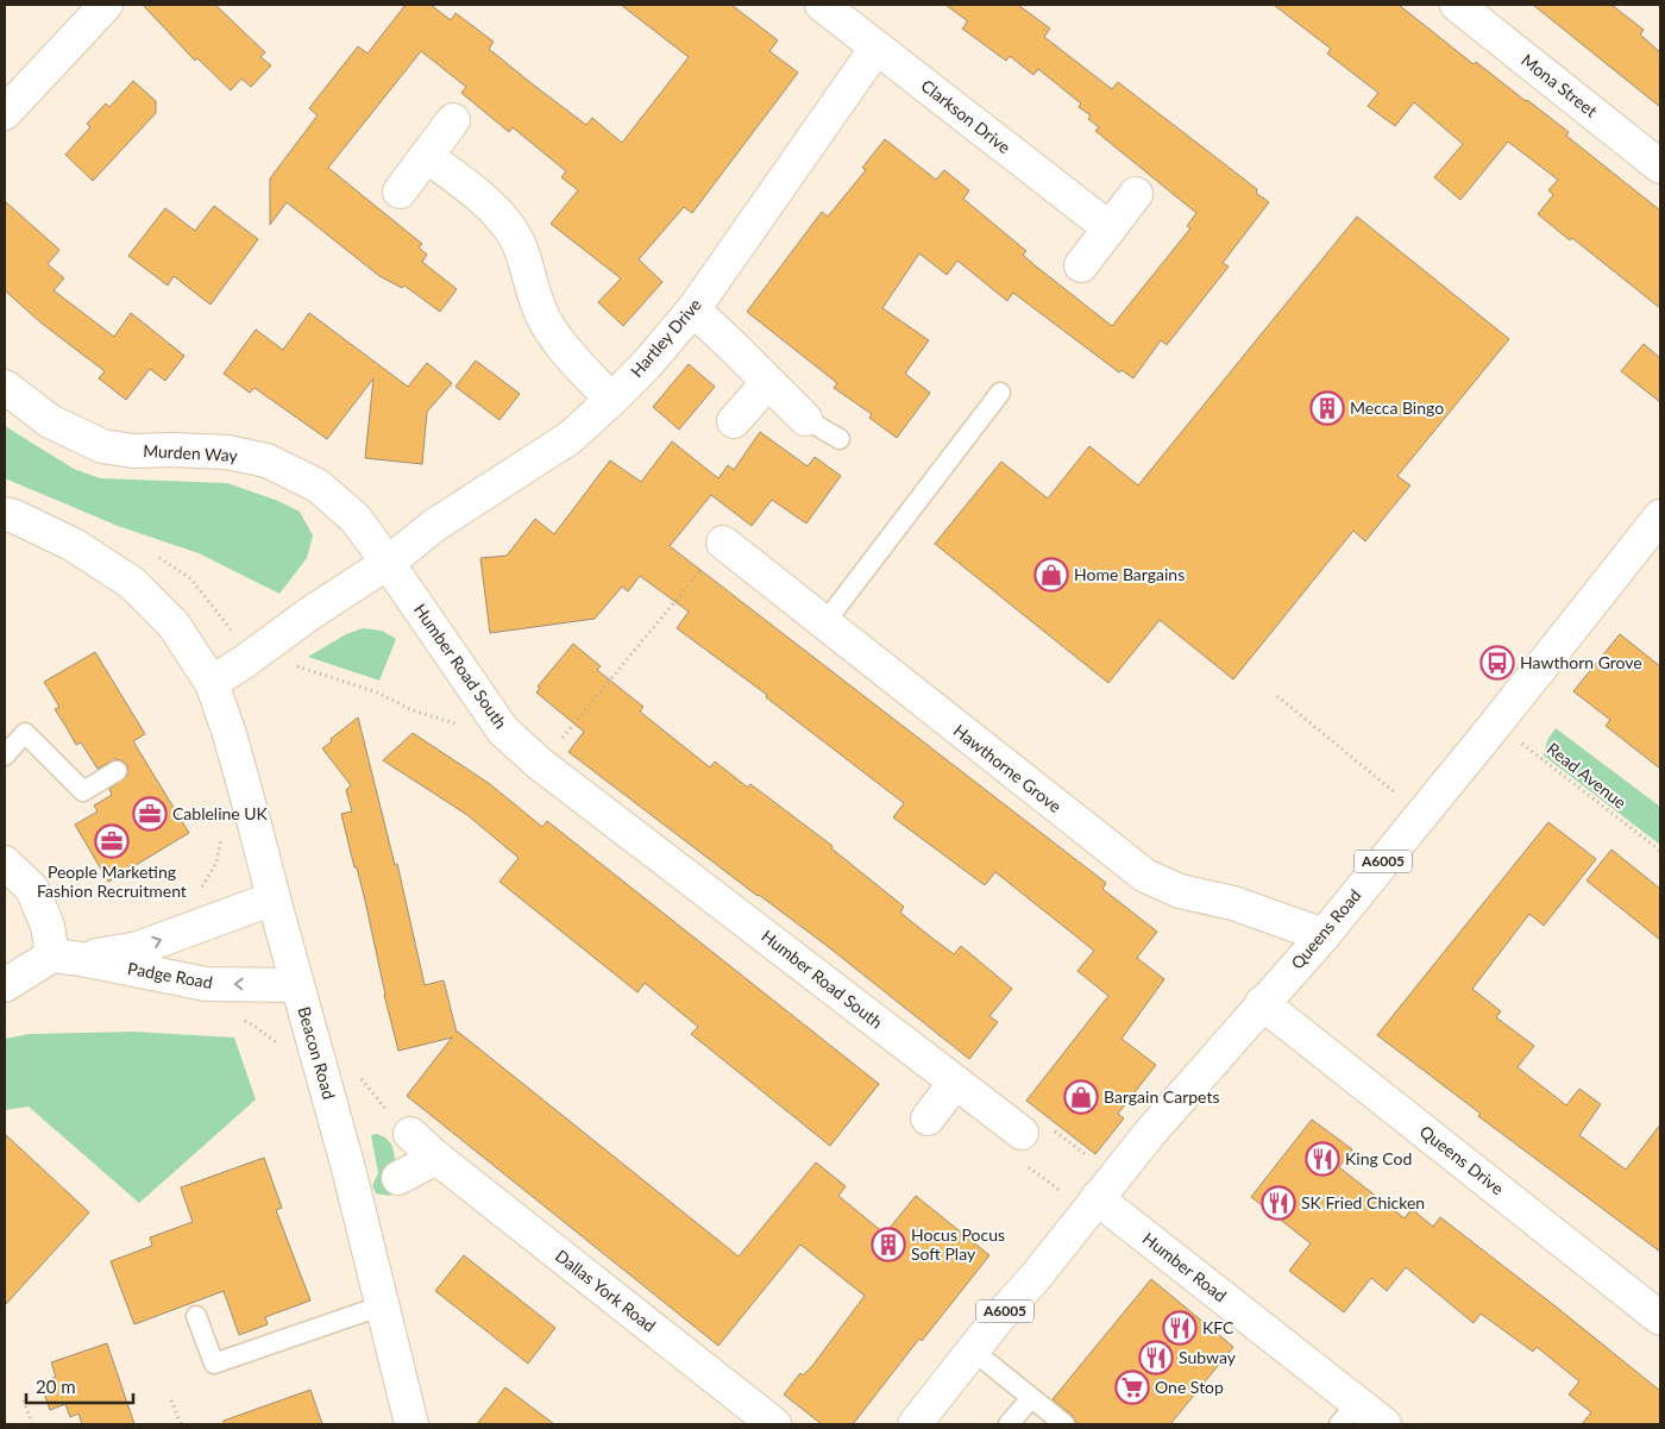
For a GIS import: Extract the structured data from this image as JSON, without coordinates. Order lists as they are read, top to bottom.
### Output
{
  "streets": {
    "street": [
      "Mona Street",
      "Clarkson Drive",
      "Hartley Drive",
      "Murden Way",
      "Humber Road South",
      "Hawthorne Grove",
      "A6005",
      "Queens Road",
      "Padge Road",
      "Beacon Road",
      "Queens Drive",
      "Humber Road",
      "Dallas York Road"
    ],
    "path": ["Read Avenue"]
  },
  "crossings": [
    ["Clarkson Drive", "Hartley Drive"],
    ["Hartley Drive", "Murden Way"],
    ["Hartley Drive", "Humber Road South"],
    ["Murden Way", "Humber Road South"],
    ["Hawthorne Grove", "Queens Road"],
    ["Read Avenue", "Queens Road"],
    ["A6005", "Queens Road"],
    ["A6005", "Humber Road"],
    ["Queens Road", "Queens Drive"],
    ["Queens Road", "Humber Road"],
    ["Padge Road", "Beacon Road"]
  ],
  "places": {
    "building": ["Mecca Bingo", "Hocus Pocus Soft Play"],
    "shop": ["Home Bargains", "Bargain Carpets"],
    "bus stop": ["Hawthorn Grove"],
    "office": ["Cableline UK", "People Marketing Fashion Recruitment"],
    "restaurant": [
      "King Cod",
      "SK Fried Chicken",
      "KFC",
      "Subway"
    ],
    "supermarket": ["One Stop"]
  },
  "scale_bar": "20 m"
}
